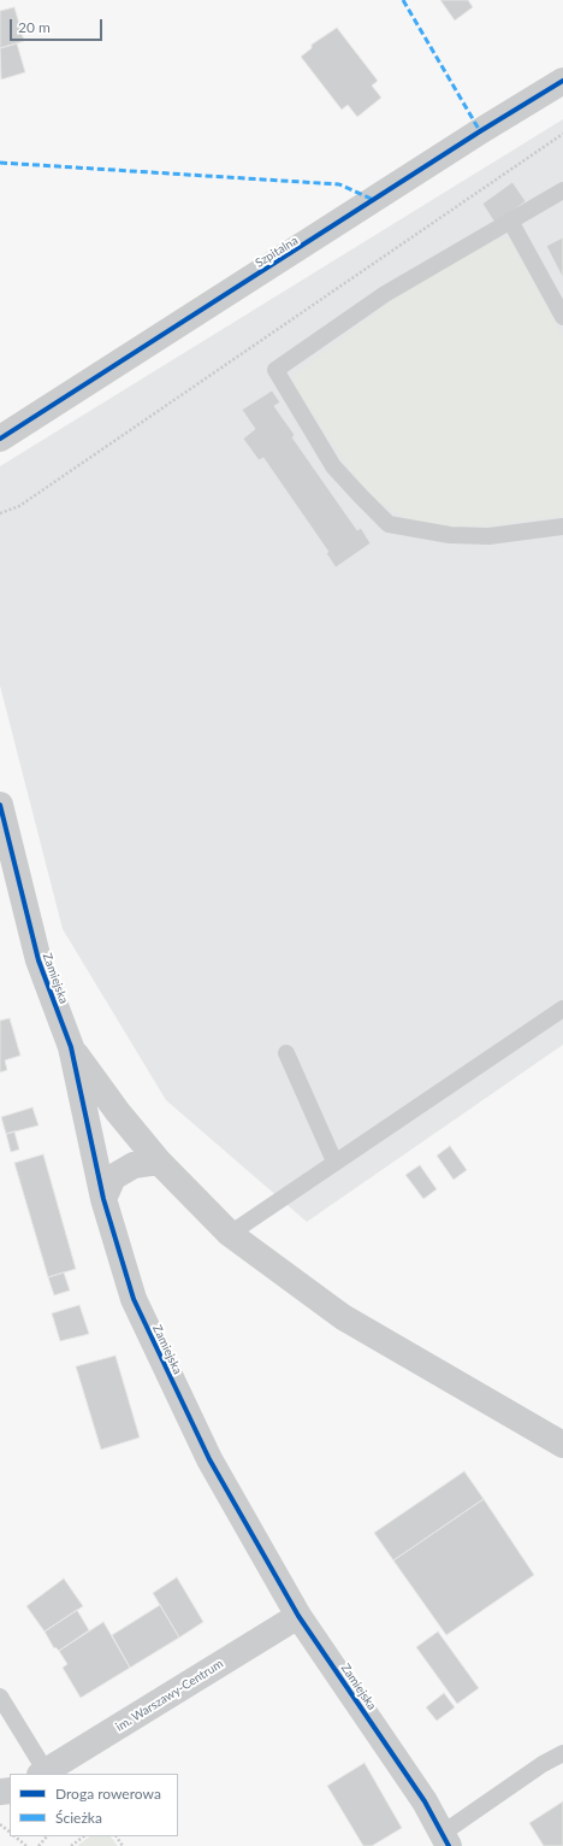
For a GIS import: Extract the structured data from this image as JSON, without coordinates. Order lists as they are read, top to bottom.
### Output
{
  "streets": {
    "street": ["Szpitalna", "Zamiejska", "im. Warszawy-Centrum"]
  },
  "crossings": [
    ["Zamiejska", "im. Warszawy-Centrum"]
  ],
  "legend": ["Droga rowerowa", "Ścieżka"],
  "scale_bar": "20 m"
}
